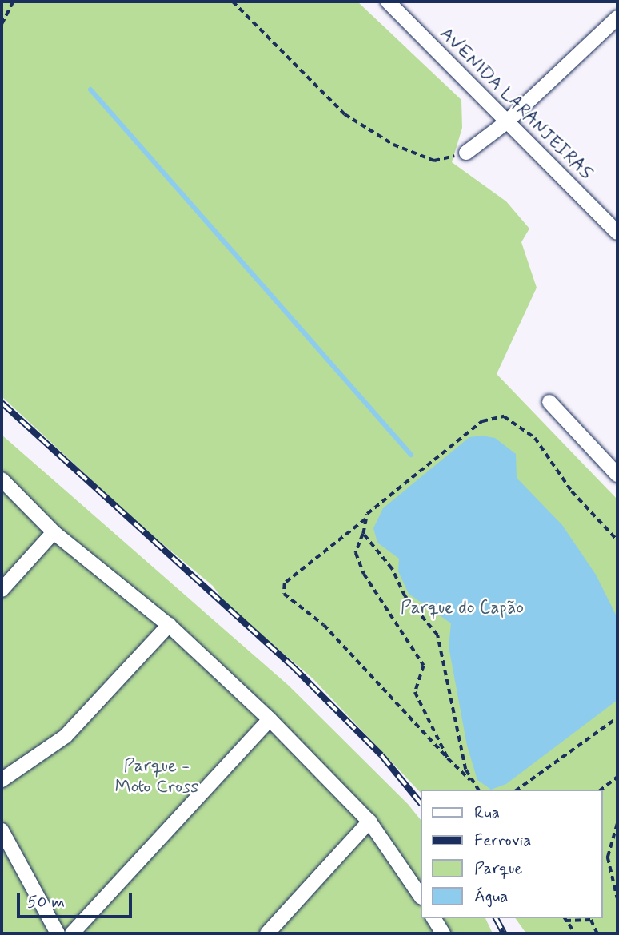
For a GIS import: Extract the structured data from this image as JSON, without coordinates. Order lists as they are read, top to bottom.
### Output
{
  "streets": {
    "street": ["AVENIDA LARANJEIRAS"]
  },
  "parks": ["Parque do Capão", "Parque - Moto Cross"],
  "legend": [
    "Rua",
    "Ferrovia",
    "Parque",
    "Água"
  ],
  "scale_bar": "50 m"
}
